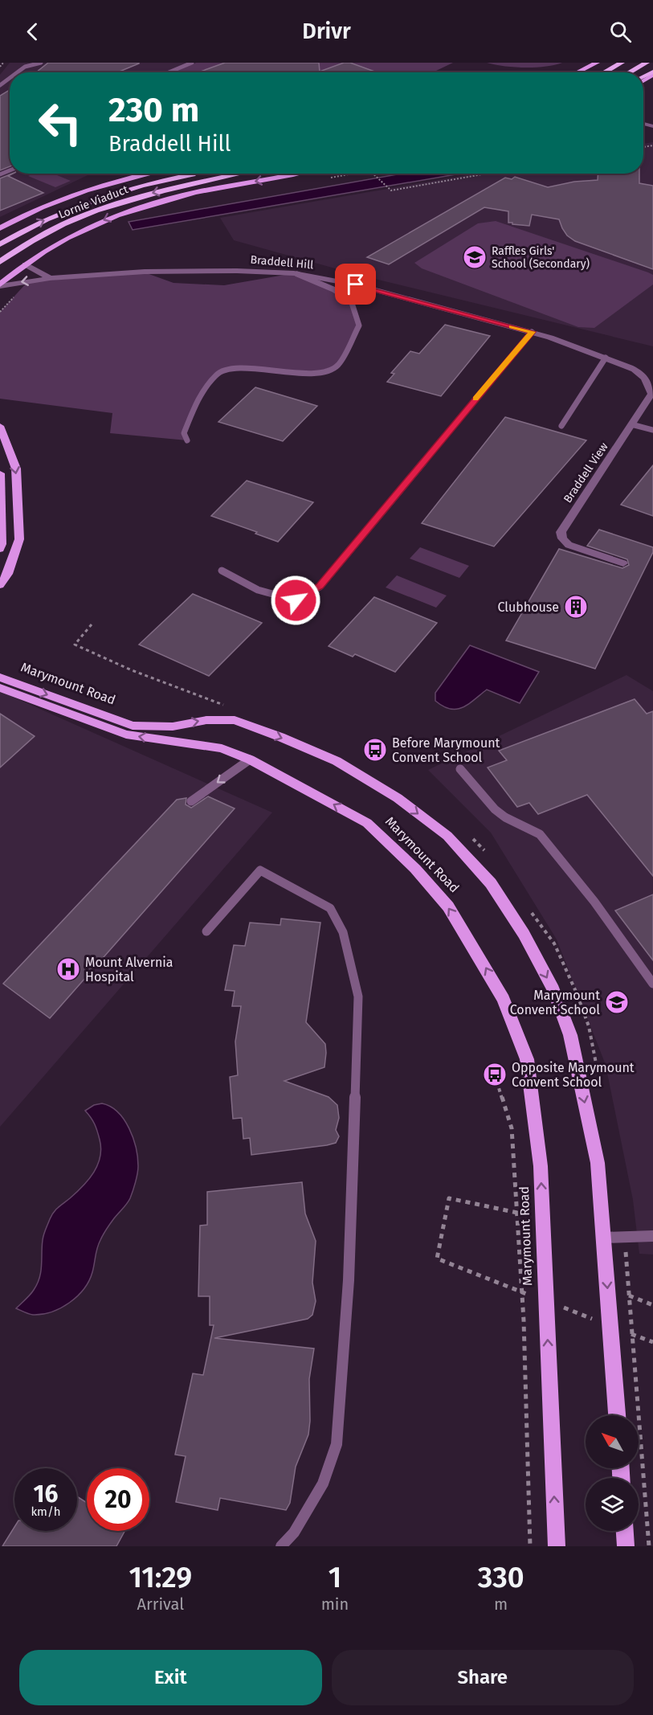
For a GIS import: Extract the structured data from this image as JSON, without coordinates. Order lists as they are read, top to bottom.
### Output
{
  "streets": {
    "highway": ["Lornie Viaduct"],
    "main road": ["Marymount Road"],
    "street": ["Braddell Hill", "Braddell View"]
  },
  "crossings": [
    ["Braddell Hill", "Braddell View"]
  ],
  "places": {
    "school or university": ["Raffles Girls' School (Secondary)", "Marymount Convent School"],
    "building": ["Clubhouse"],
    "bus stop": ["Before Marymount Convent School", "Opposite Marymount Convent School"],
    "hospital": ["Mount Alvernia Hospital"]
  },
  "north": "top left",
  "page": {
    "header": "Drivr",
    "turn": ["230 m", "Braddell Hill"],
    "speed": "16 km/h",
    "limit": "20",
    "eta": [
      "11:29",
      "Arrival",
      "1",
      "min",
      "330",
      "m"
    ],
    "buttons": ["Exit", "Share"]
  }
}
